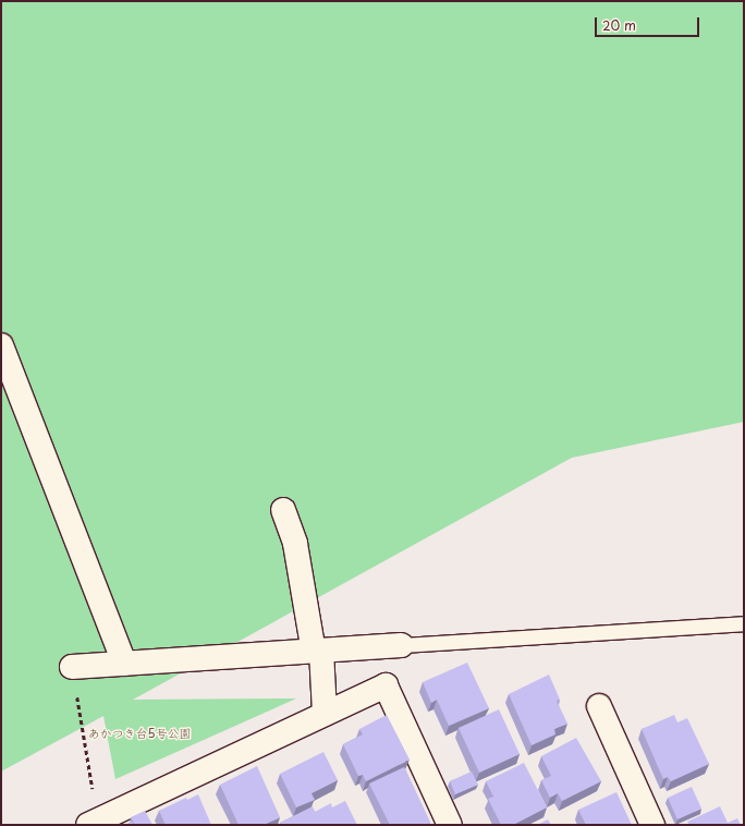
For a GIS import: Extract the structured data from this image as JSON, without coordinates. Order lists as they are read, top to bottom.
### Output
{
  "parks": ["あかつき台5号公園"],
  "scale_bar": "20 m"
}
